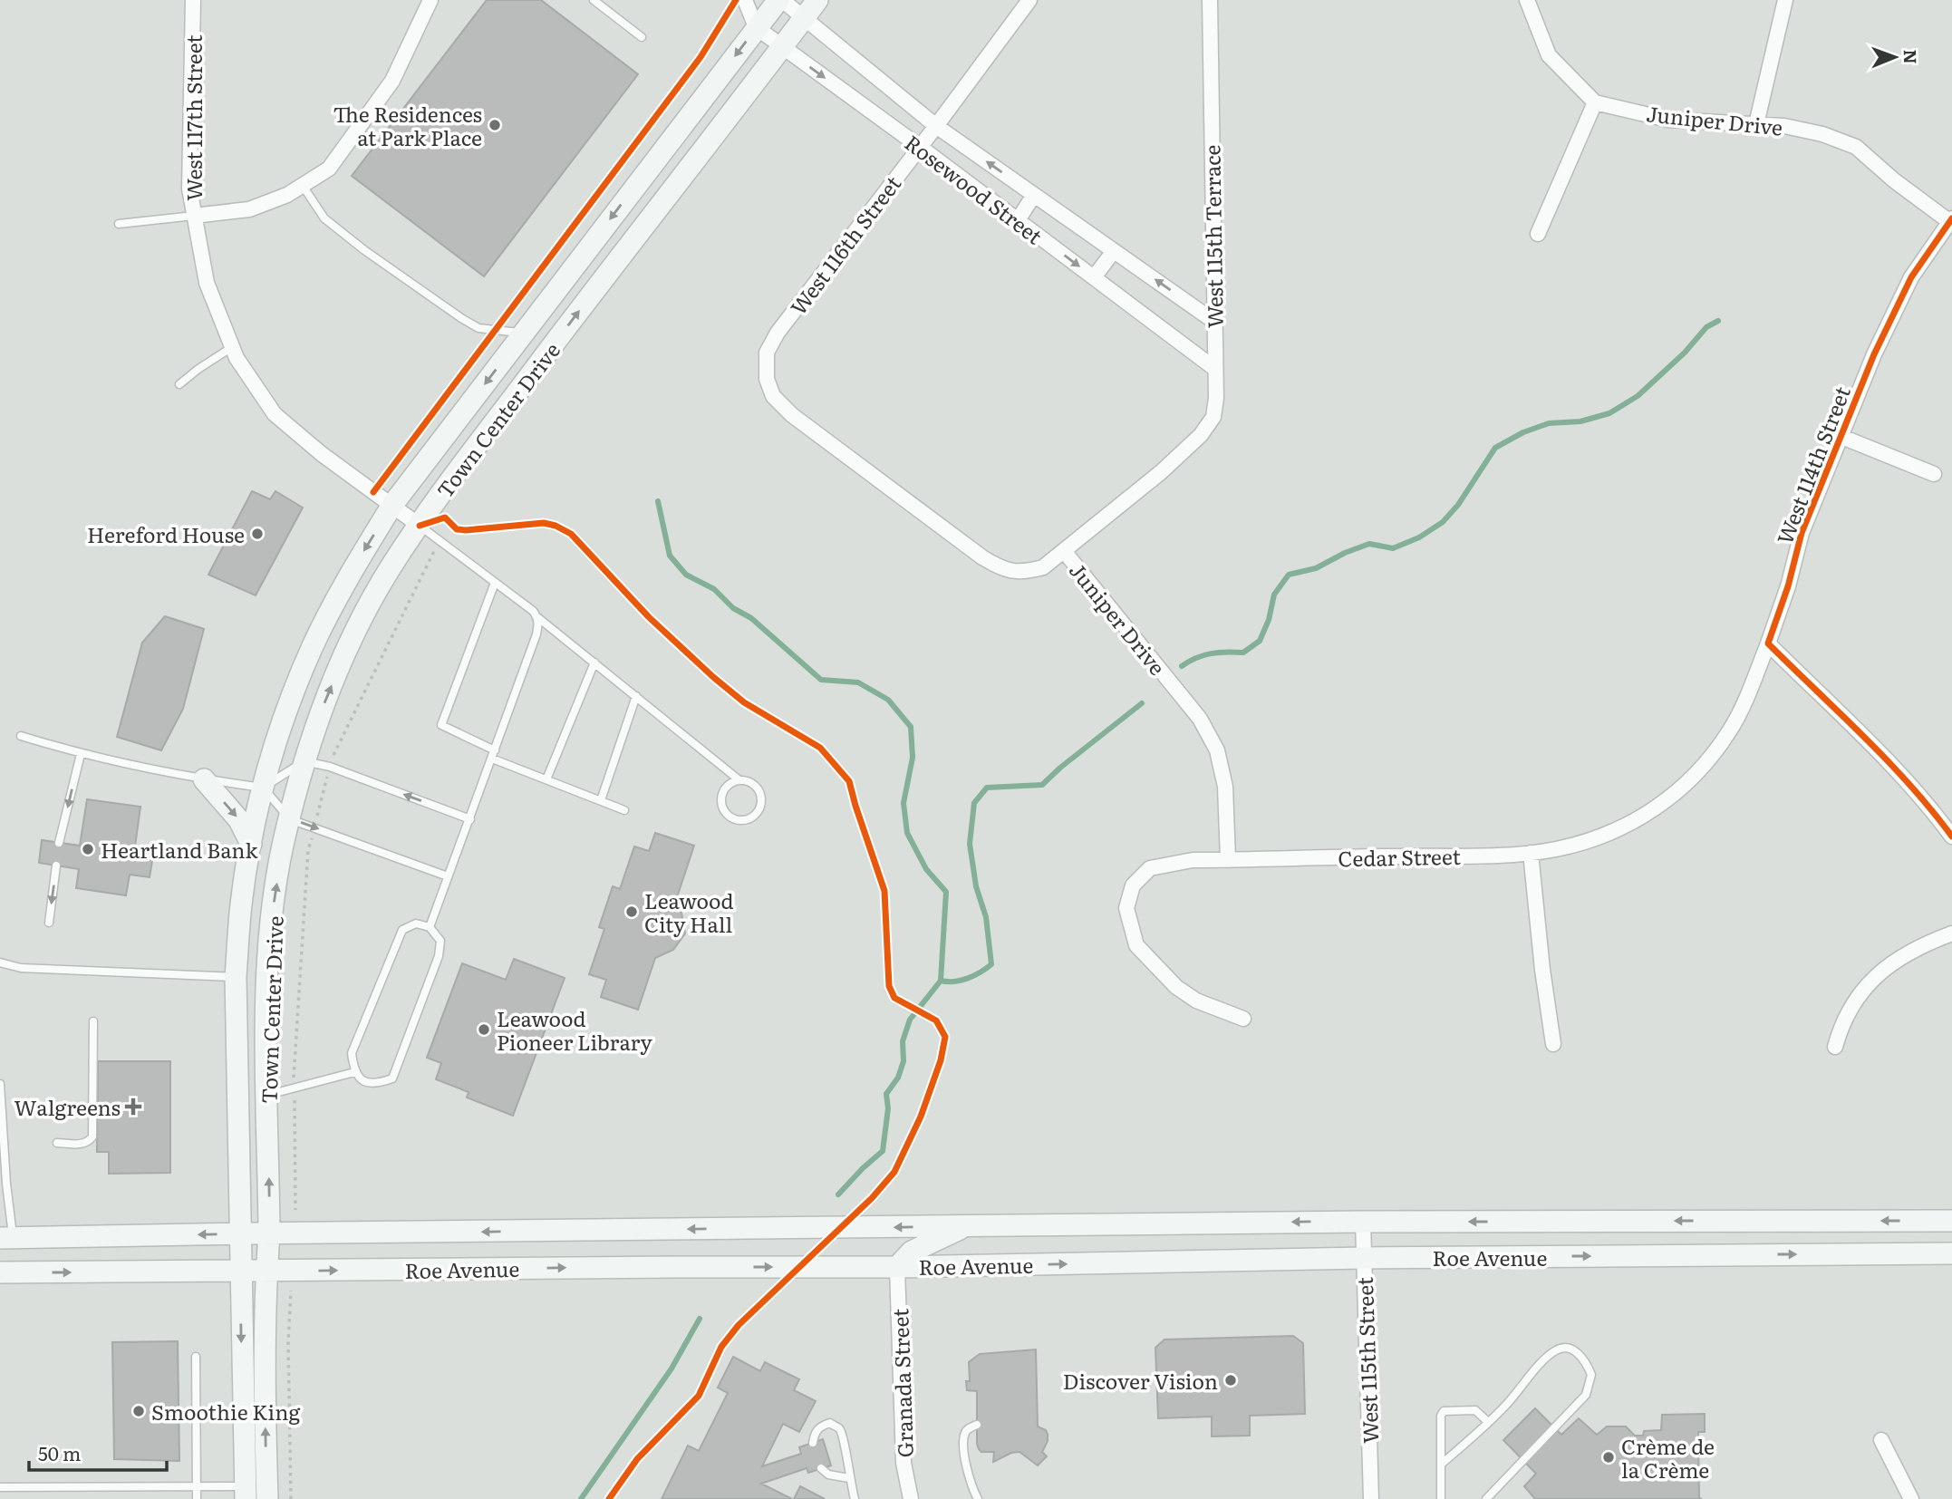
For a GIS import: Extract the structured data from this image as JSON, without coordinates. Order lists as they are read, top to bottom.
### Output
{
  "streets": {
    "main road": ["Town Center Drive", "Roe Avenue"],
    "street": [
      "West 117th Street",
      "Juniper Drive",
      "Rosewood Street",
      "West 115th Terrace",
      "West 116th Street",
      "West 114th Street",
      "Cedar Street",
      "West 115th Street",
      "Granada Street"
    ]
  },
  "crossings": [
    ["West 117th Street", "Town Center Drive"],
    ["Juniper Drive", "West 115th Terrace"],
    ["Juniper Drive", "West 116th Street"],
    ["Juniper Drive", "West 114th Street"],
    ["Juniper Drive", "Cedar Street"],
    ["Rosewood Street", "West 115th Terrace"],
    ["Rosewood Street", "West 116th Street"],
    ["Rosewood Street", "Town Center Drive"],
    ["Town Center Drive", "Roe Avenue"],
    ["West 114th Street", "Cedar Street"],
    ["Roe Avenue", "West 115th Street"],
    ["Roe Avenue", "Granada Street"]
  ],
  "places": {
    "other": [
      "The Residences at Park Place",
      "Hereford House",
      "Heartland Bank",
      "Leawood City Hall",
      "Leawood Pioneer Library",
      "Discover Vision",
      "Smoothie King",
      "Crème de la Crème"
    ],
    "health": ["Walgreens"]
  },
  "scale_bar": "50 m",
  "north": "right"
}
